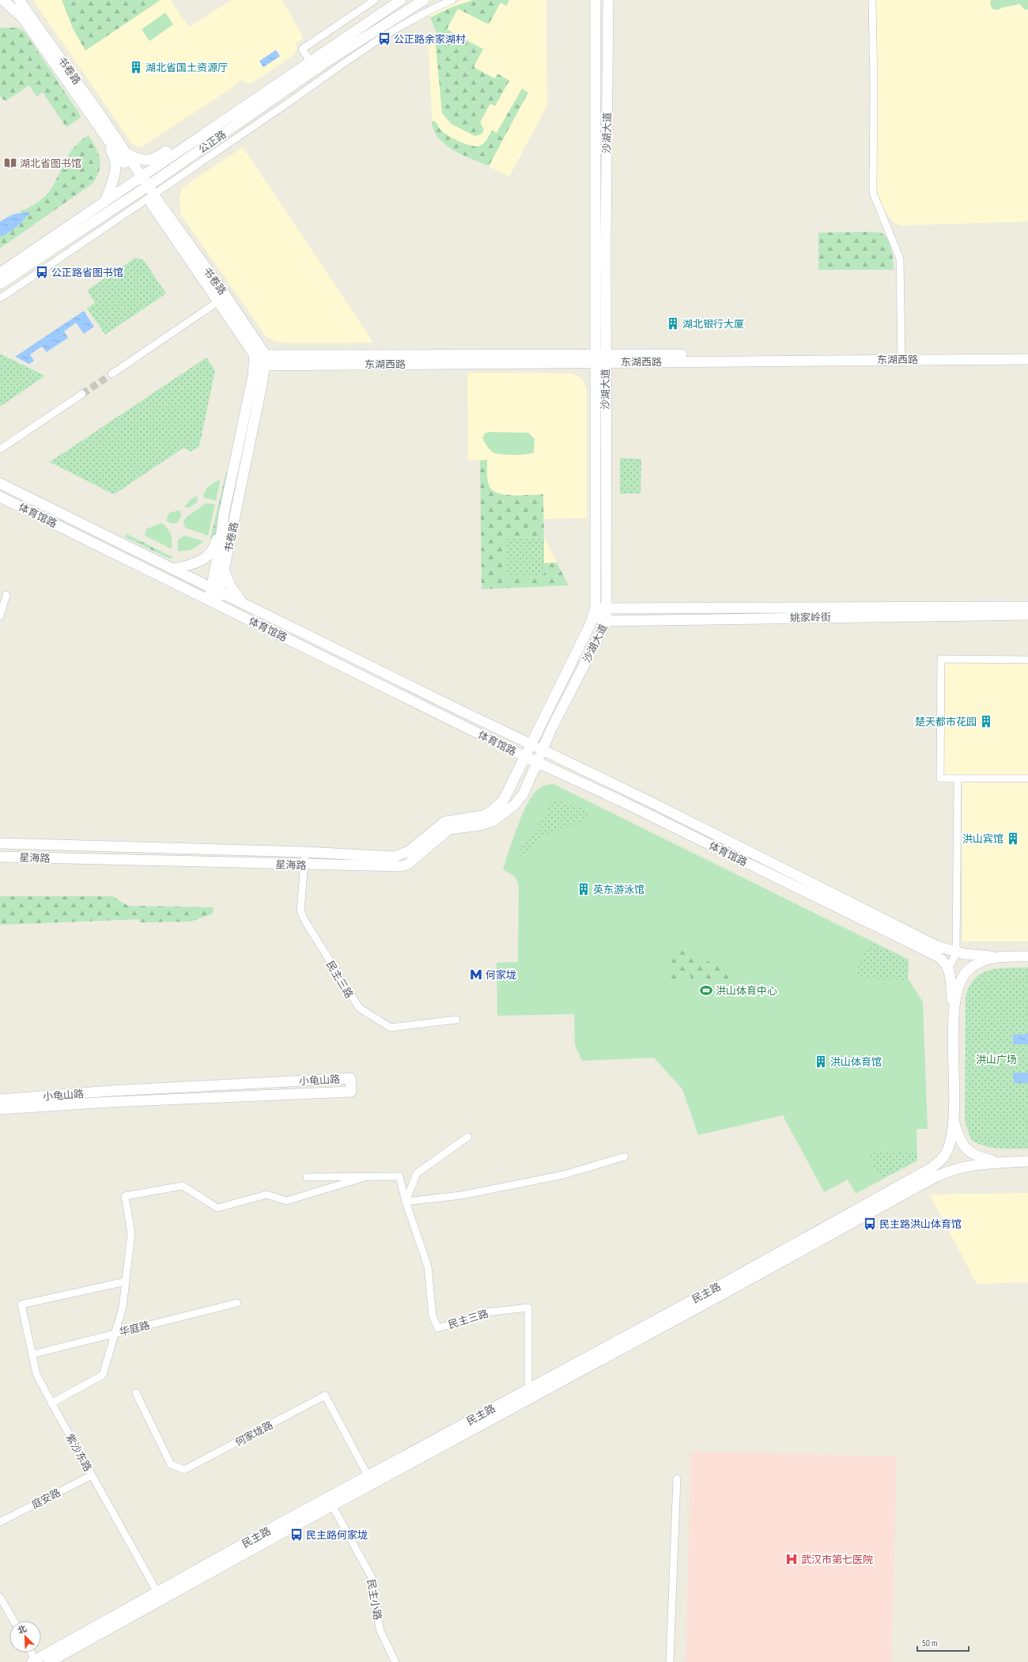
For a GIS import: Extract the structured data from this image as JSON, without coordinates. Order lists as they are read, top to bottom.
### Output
{
  "streets": {
    "main road": [
      "书卷路",
      "沙湖大道",
      "公正路",
      "东湖西路",
      "体育馆路",
      "姚家岭街",
      "星海路",
      "小龟山路",
      "民主路"
    ],
    "street": [
      "民主三路",
      "华庭路",
      "何家垅路",
      "紫沙东路",
      "庭安路",
      "民主小路"
    ]
  },
  "crossings": [
    ["书卷路", "公正路"],
    ["书卷路", "东湖西路"],
    ["书卷路", "体育馆路"],
    ["沙湖大道", "东湖西路"],
    ["沙湖大道", "体育馆路"],
    ["沙湖大道", "姚家岭街"],
    ["沙湖大道", "星海路"],
    ["体育馆路", "星海路"],
    ["星海路", "民主三路"],
    ["民主三路", "民主路"],
    ["民主路", "何家垅路"],
    ["民主路", "紫沙东路"],
    ["民主路", "民主小路"],
    ["华庭路", "紫沙东路"],
    ["紫沙东路", "庭安路"]
  ],
  "parks": ["洪山广场"],
  "places": {
    "bus stop": [
      "公正路余家湖村",
      "公正路省图书馆",
      "民主路洪山体育馆",
      "民主路何家垅"
    ],
    "building": [
      "湖北省国土资源厅",
      "湖北银行大厦",
      "楚天都市花园",
      "洪山宾馆",
      "英东游泳馆",
      "洪山体育馆"
    ],
    "library": ["湖北省图书馆"],
    "metro station": ["何家垅"],
    "sports": ["洪山体育中心"],
    "hospital": ["武汉市第七医院"]
  },
  "scale_bar": "50 m",
  "north": "top left"
}
